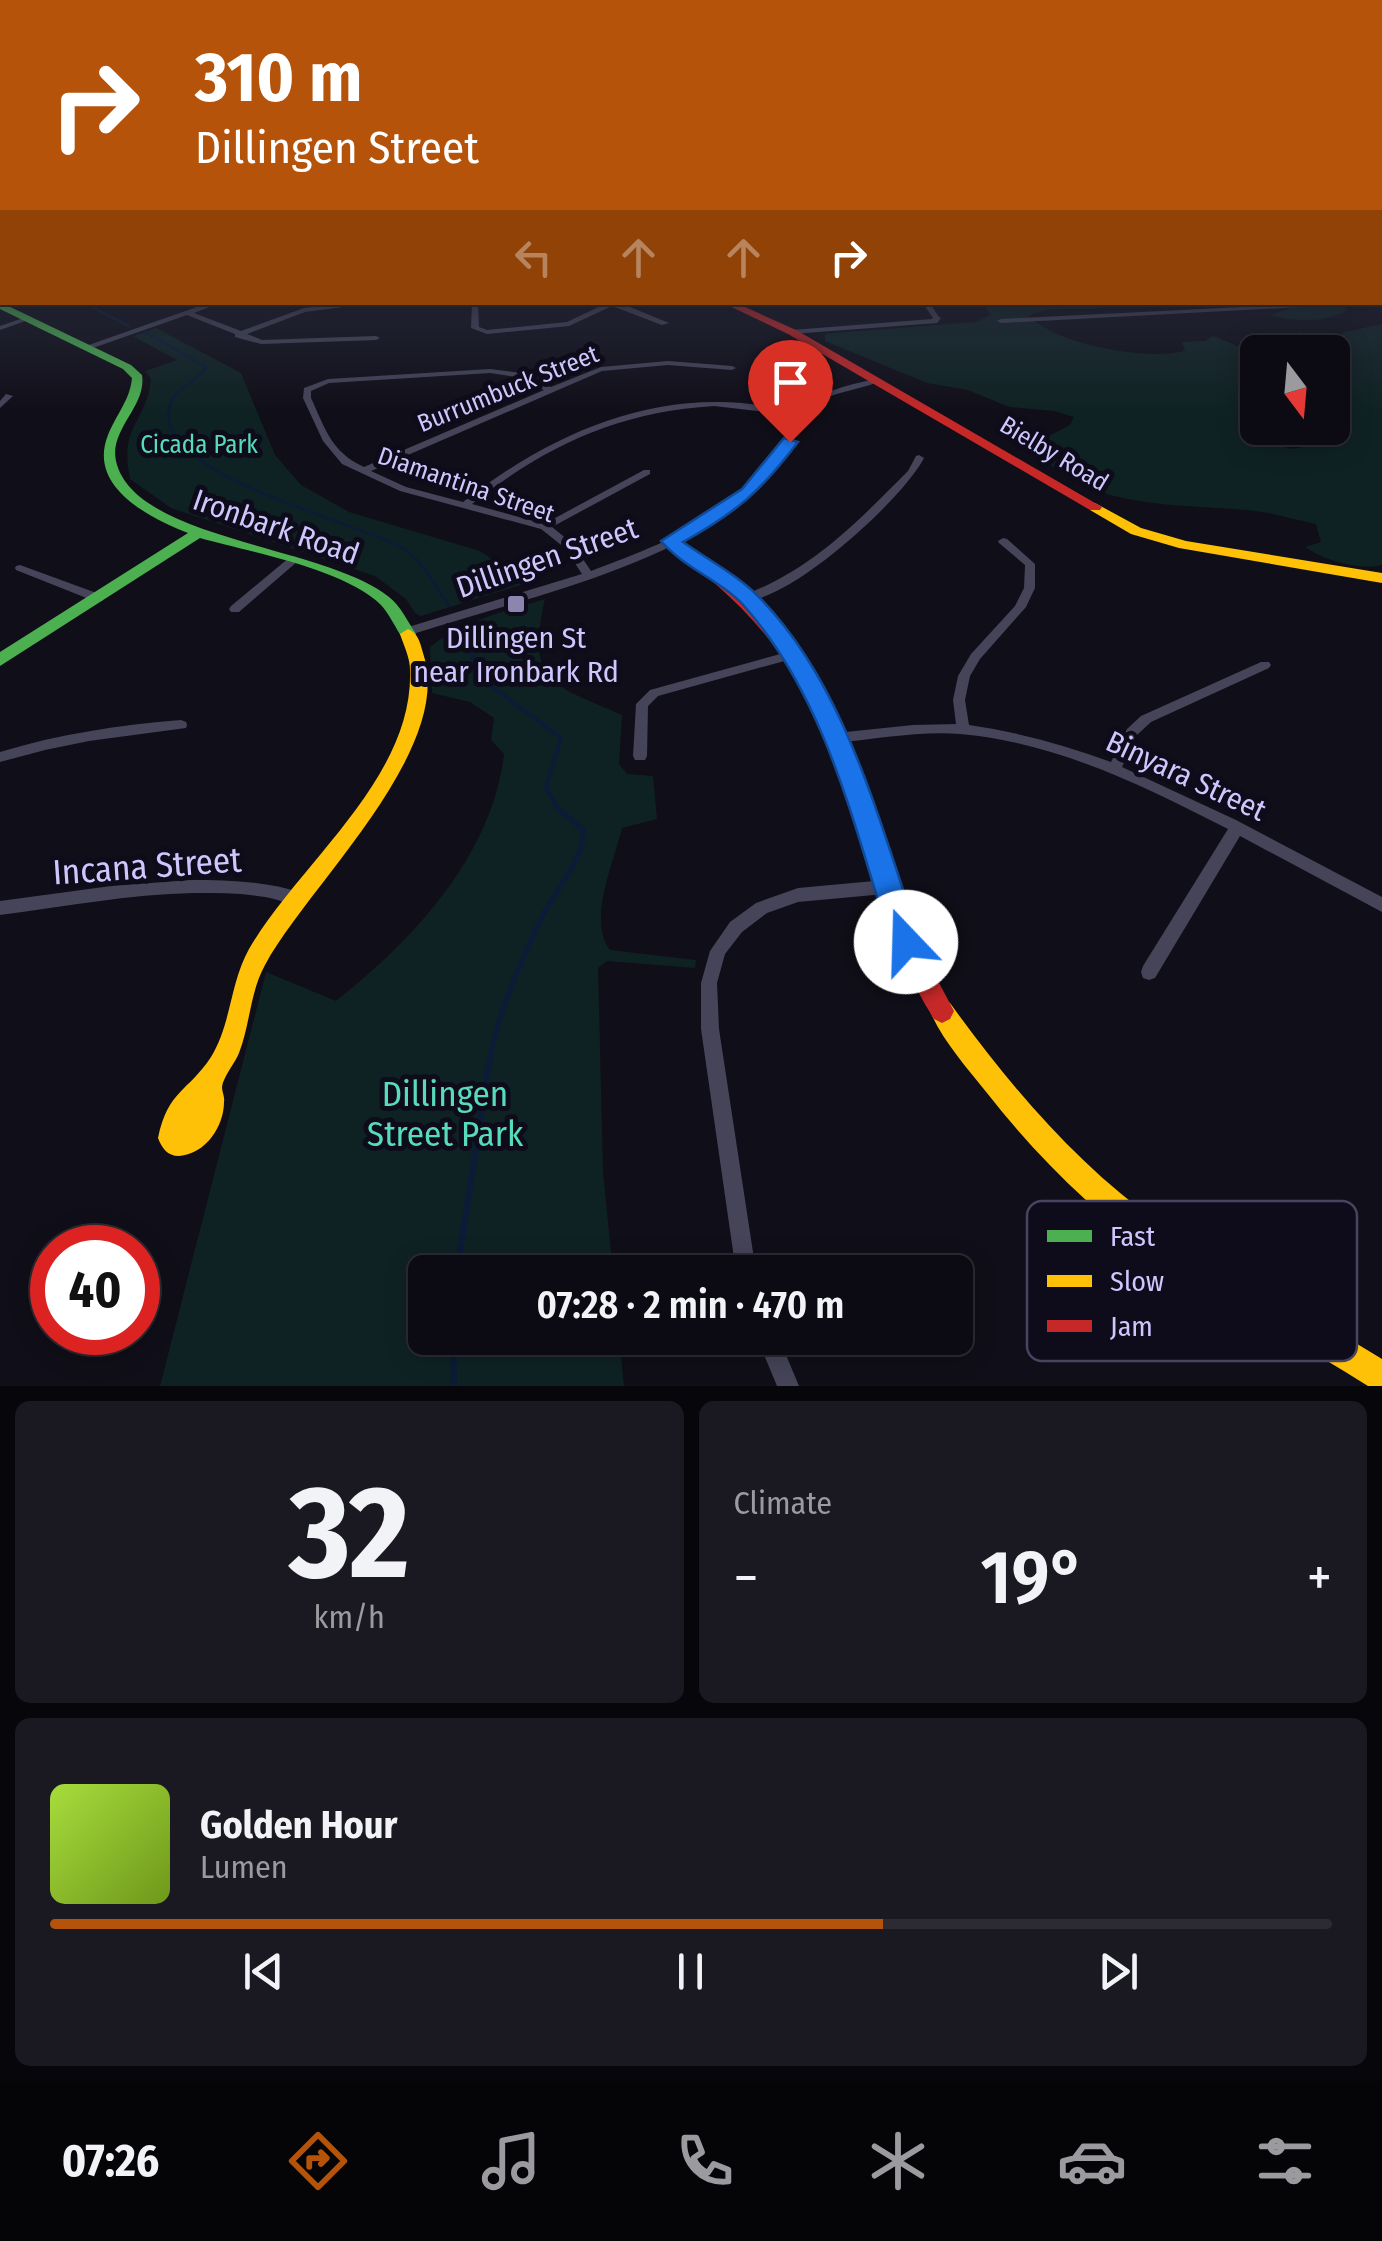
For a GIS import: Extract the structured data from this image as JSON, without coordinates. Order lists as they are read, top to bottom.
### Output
{
  "streets": {
    "street": [
      "Burrumbuck Street",
      "Bielby Road",
      "Diamantina Street",
      "Ironbark Road",
      "Dillingen Street",
      "Binyara Street",
      "Incana Street"
    ]
  },
  "crossings": [
    ["Burrumbuck Street", "Diamantina Street"],
    ["Bielby Road", "Dillingen Street"],
    ["Diamantina Street", "Dillingen Street"],
    ["Ironbark Road", "Dillingen Street"],
    ["Ironbark Road", "Incana Street"]
  ],
  "parks": ["Cicada Park", "Dillingen Street Park"],
  "places": {
    "transit": ["Dillingen St near Ironbark Rd"]
  },
  "legend": ["Fast", "Slow", "Jam"],
  "north": "bottom",
  "page": {
    "turn": ["310 m", "Dillingen Street"],
    "limit": "40",
    "trip": "07:28 · 2 min · 470 m",
    "tile": [
      ["32", "km/h"],
      "Climate"
    ],
    "heat": ["−", "19°", "+"],
    "song": ["Golden Hour", "Lumen"],
    "tabs": "07:26"
  }
}
